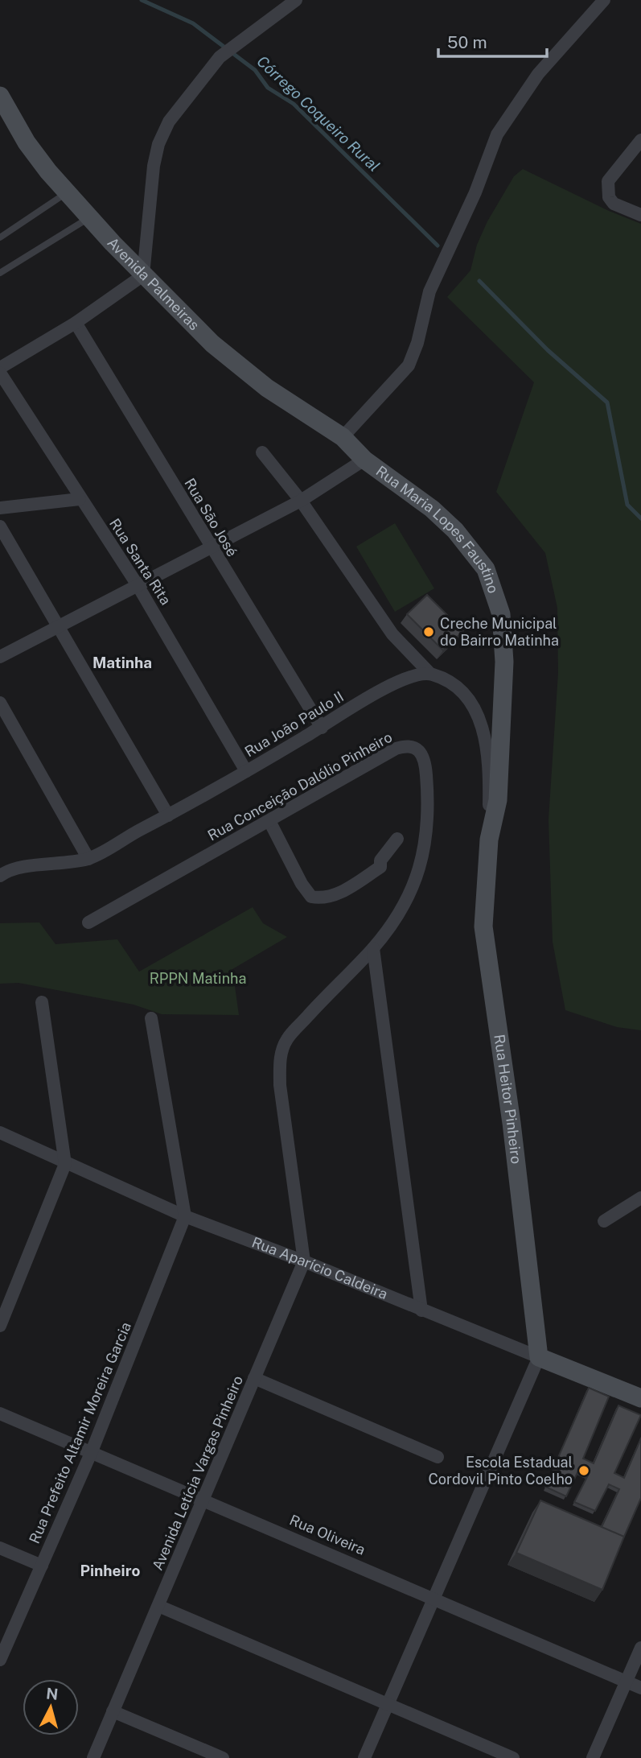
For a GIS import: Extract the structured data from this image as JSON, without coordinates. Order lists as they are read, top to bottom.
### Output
{
  "streets": {
    "street": [
      "Avenida Palmeiras",
      "Rua São José",
      "Rua Maria Lopes Faustino",
      "Rua Santa Rita",
      "Rua João Paulo II",
      "Rua Conceição Dalólio Pinheiro",
      "Rua Heitor Pinheiro",
      "Rua Aparício Caldeira",
      "Rua Prefeito Altamir Moreira Garcia",
      "Avenida Letícia Vargas Pinheiro",
      "Rua Oliveira"
    ]
  },
  "crossings": [
    ["Avenida Palmeiras", "Rua Maria Lopes Faustino"],
    ["Rua São José", "Rua João Paulo II"],
    ["Rua Maria Lopes Faustino", "Rua Heitor Pinheiro"],
    ["Rua Santa Rita", "Rua João Paulo II"],
    ["Rua Conceição Dalólio Pinheiro", "Rua Aparício Caldeira"],
    ["Rua Conceição Dalólio Pinheiro", "Avenida Letícia Vargas Pinheiro"],
    ["Rua Heitor Pinheiro", "Rua Aparício Caldeira"],
    ["Rua Aparício Caldeira", "Rua Prefeito Altamir Moreira Garcia"],
    ["Rua Aparício Caldeira", "Avenida Letícia Vargas Pinheiro"],
    ["Rua Prefeito Altamir Moreira Garcia", "Rua Oliveira"],
    ["Avenida Letícia Vargas Pinheiro", "Rua Oliveira"]
  ],
  "districts": ["Matinha", "Pinheiro"],
  "water": ["Córrego Coqueiro Rural"],
  "parks": ["RPPN Matinha"],
  "places": ["Creche Municipal do Bairro Matinha", "Escola Estadual Cordovil Pinto Coelho"],
  "scale_bar": "50 m",
  "north": "top"
}
